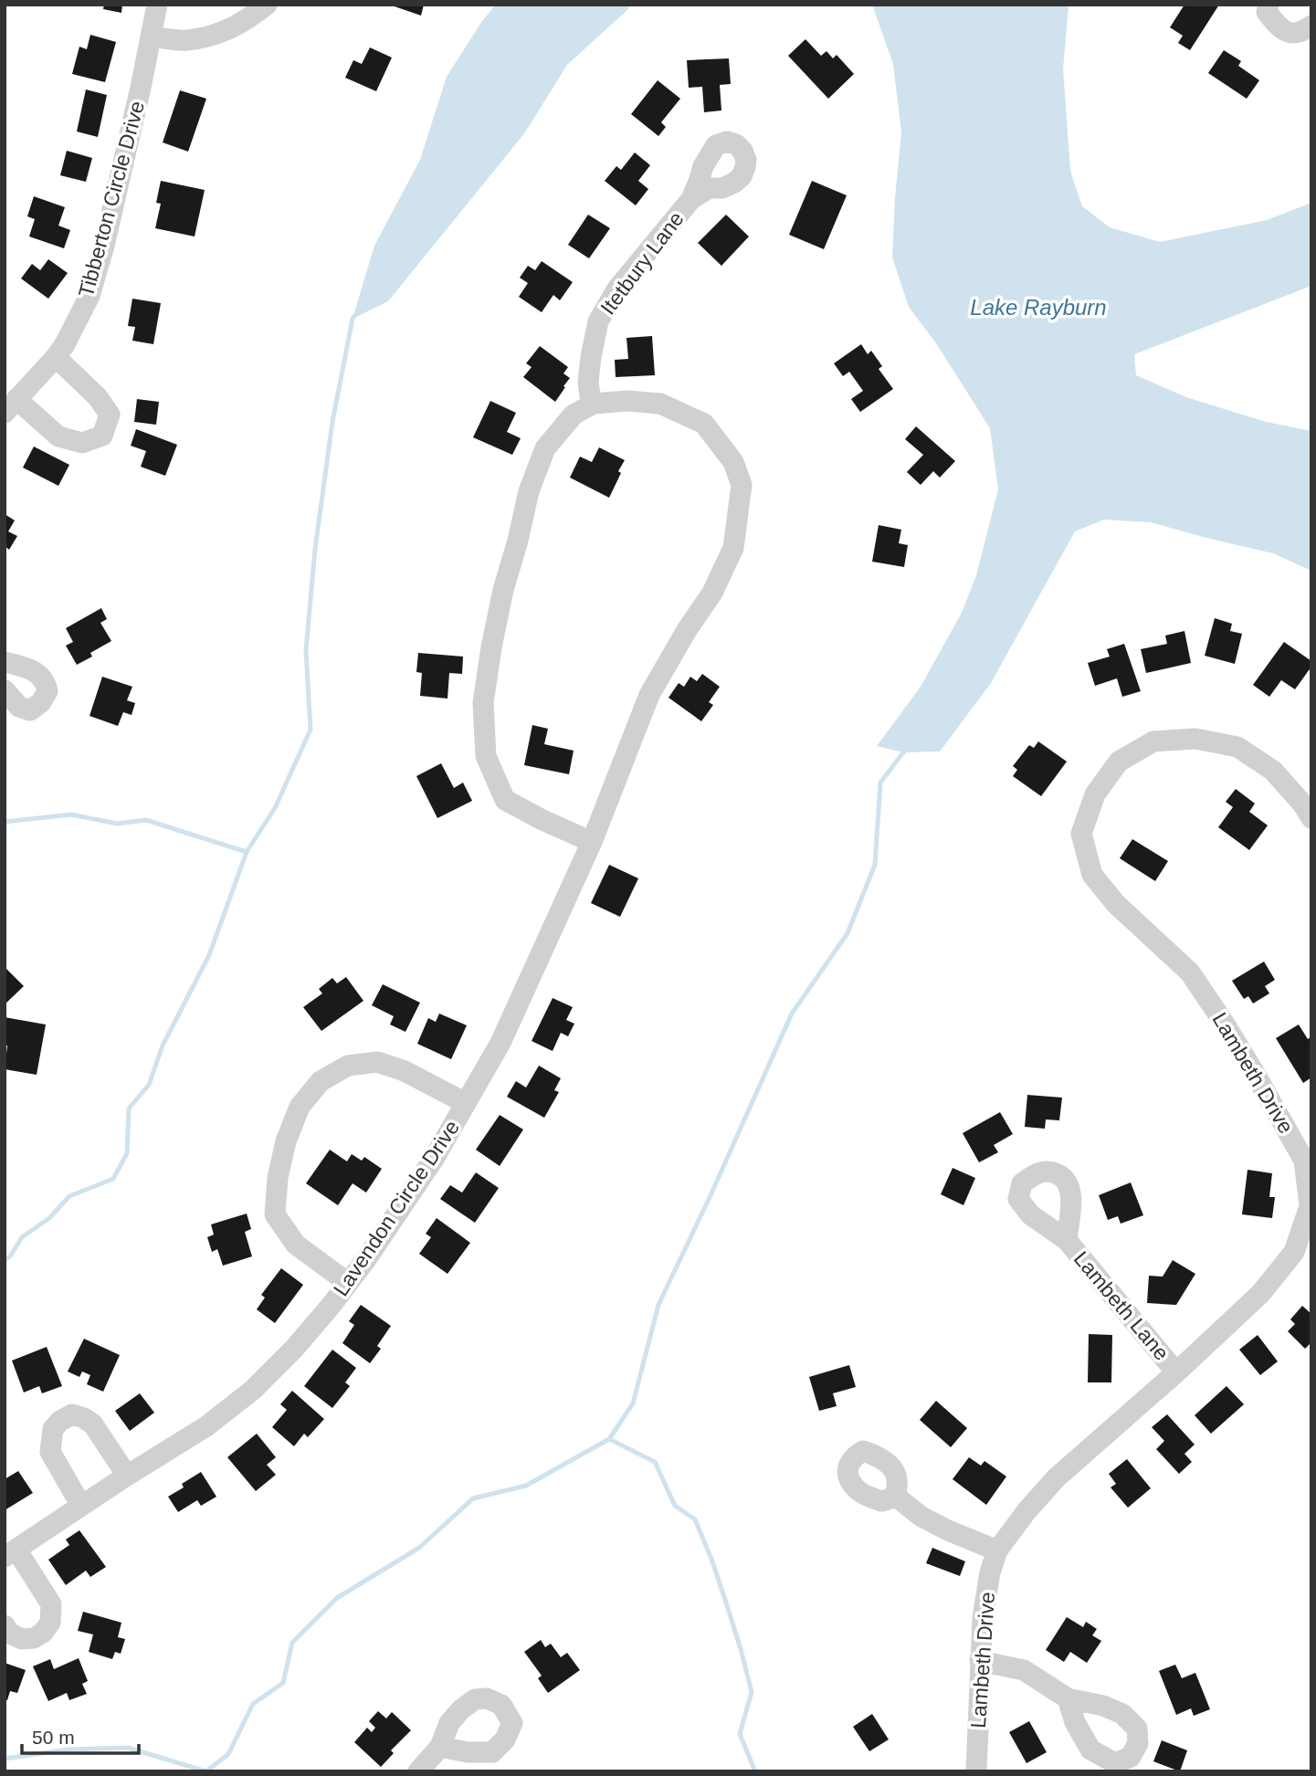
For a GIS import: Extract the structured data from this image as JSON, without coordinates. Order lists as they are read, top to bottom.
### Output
{
  "streets": {
    "street": [
      "Tibberton Circle Drive",
      "Itetbury Lane",
      "Lambeth Drive",
      "Lavendon Circle Drive",
      "Lambeth Lane"
    ]
  },
  "crossings": [
    ["Itetbury Lane", "Lavendon Circle Drive"],
    ["Lambeth Drive", "Lambeth Lane"]
  ],
  "water": ["Lake Rayburn"],
  "scale_bar": "50 m"
}
